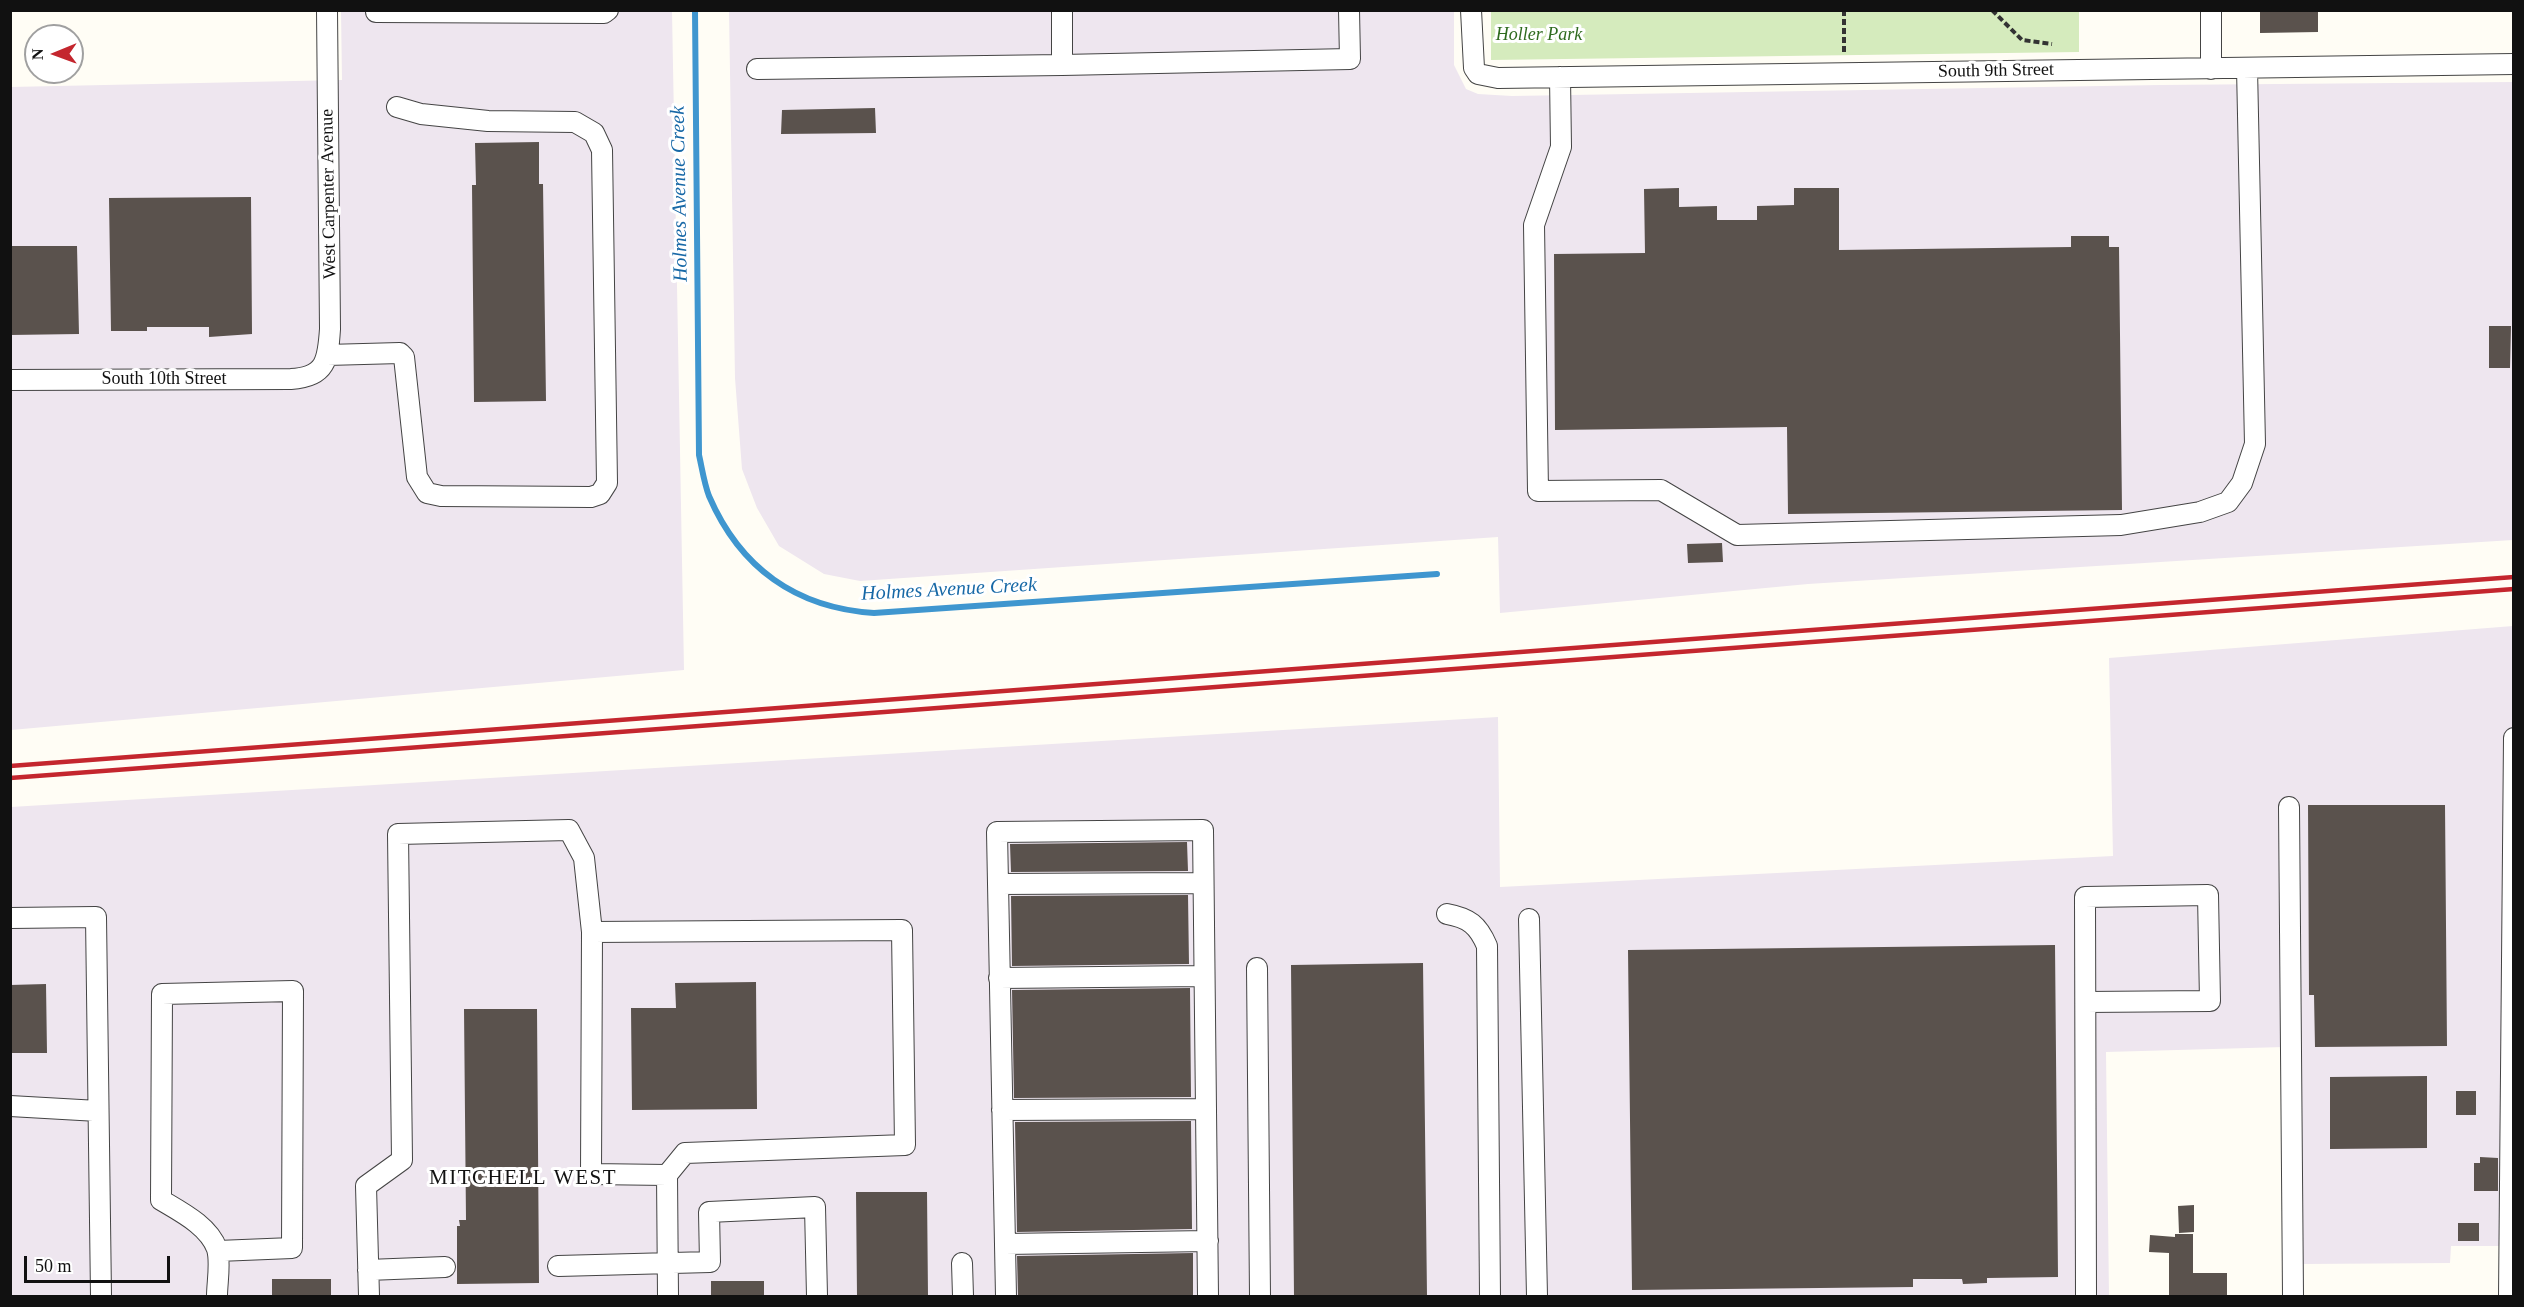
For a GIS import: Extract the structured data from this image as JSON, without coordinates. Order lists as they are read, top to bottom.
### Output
{
  "streets": {
    "street": ["South 9th Street", "West Carpenter Avenue", "South 10th Street"]
  },
  "crossings": [
    ["West Carpenter Avenue", "South 10th Street"]
  ],
  "districts": ["MITCHELL WEST"],
  "water": ["Holmes Avenue Creek"],
  "parks": ["Holler Park"],
  "scale_bar": "50 m",
  "north": "left"
}
